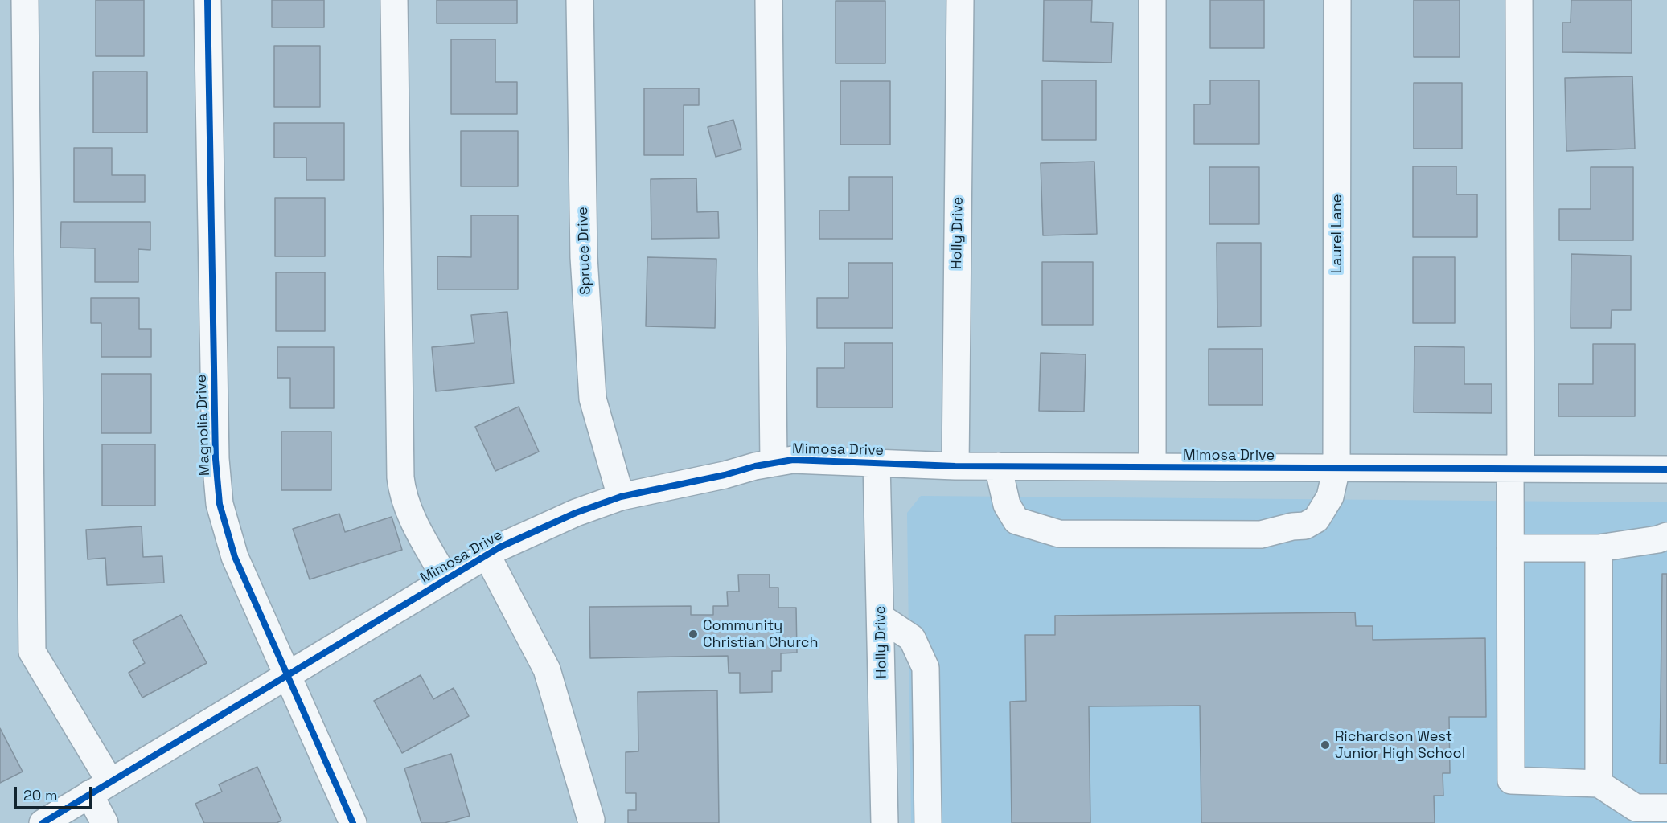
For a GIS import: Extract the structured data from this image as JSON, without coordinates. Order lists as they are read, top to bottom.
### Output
{
  "streets": {
    "street": [
      "Holly Drive",
      "Laurel Lane",
      "Spruce Drive",
      "Magnolia Drive",
      "Mimosa Drive"
    ]
  },
  "crossings": [
    ["Holly Drive", "Mimosa Drive"],
    ["Laurel Lane", "Mimosa Drive"],
    ["Spruce Drive", "Mimosa Drive"],
    ["Magnolia Drive", "Mimosa Drive"]
  ],
  "places": ["Community Christian Church", "Richardson West Junior High School"],
  "scale_bar": "20 m"
}
